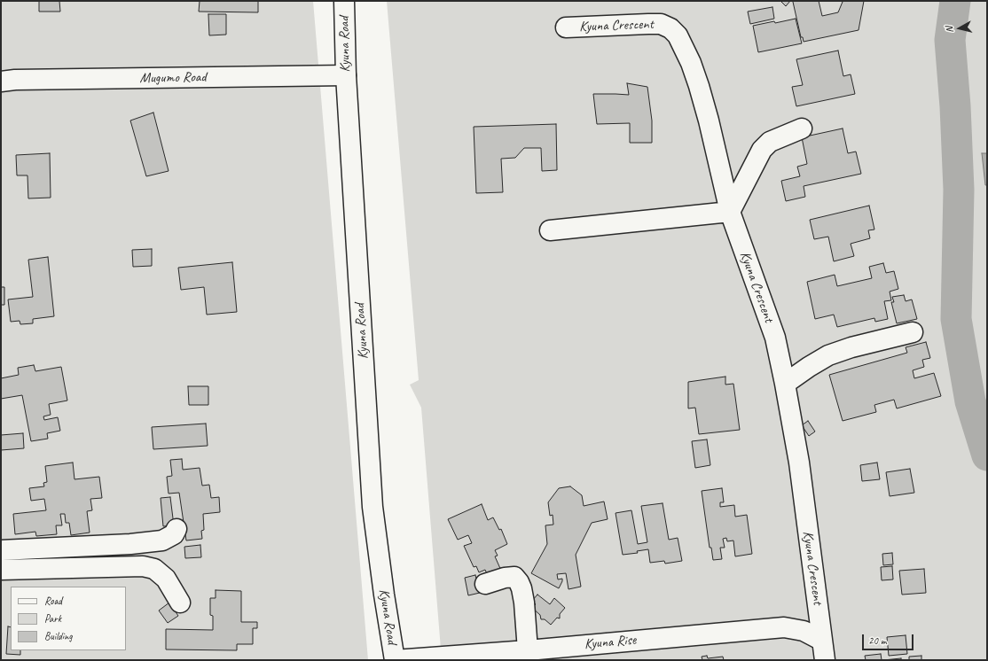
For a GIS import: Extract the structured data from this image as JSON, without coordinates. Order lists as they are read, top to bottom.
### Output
{
  "streets": {
    "street": [
      "Kyuna Crescent",
      "Kyuna Road",
      "Mugumo Road",
      "Kyuna Rise"
    ]
  },
  "crossings": [
    ["Kyuna Crescent", "Kyuna Rise"],
    ["Kyuna Road", "Mugumo Road"],
    ["Kyuna Road", "Kyuna Rise"]
  ],
  "legend": ["Road", "Park", "Building"],
  "scale_bar": "20 m",
  "north": "left"
}
